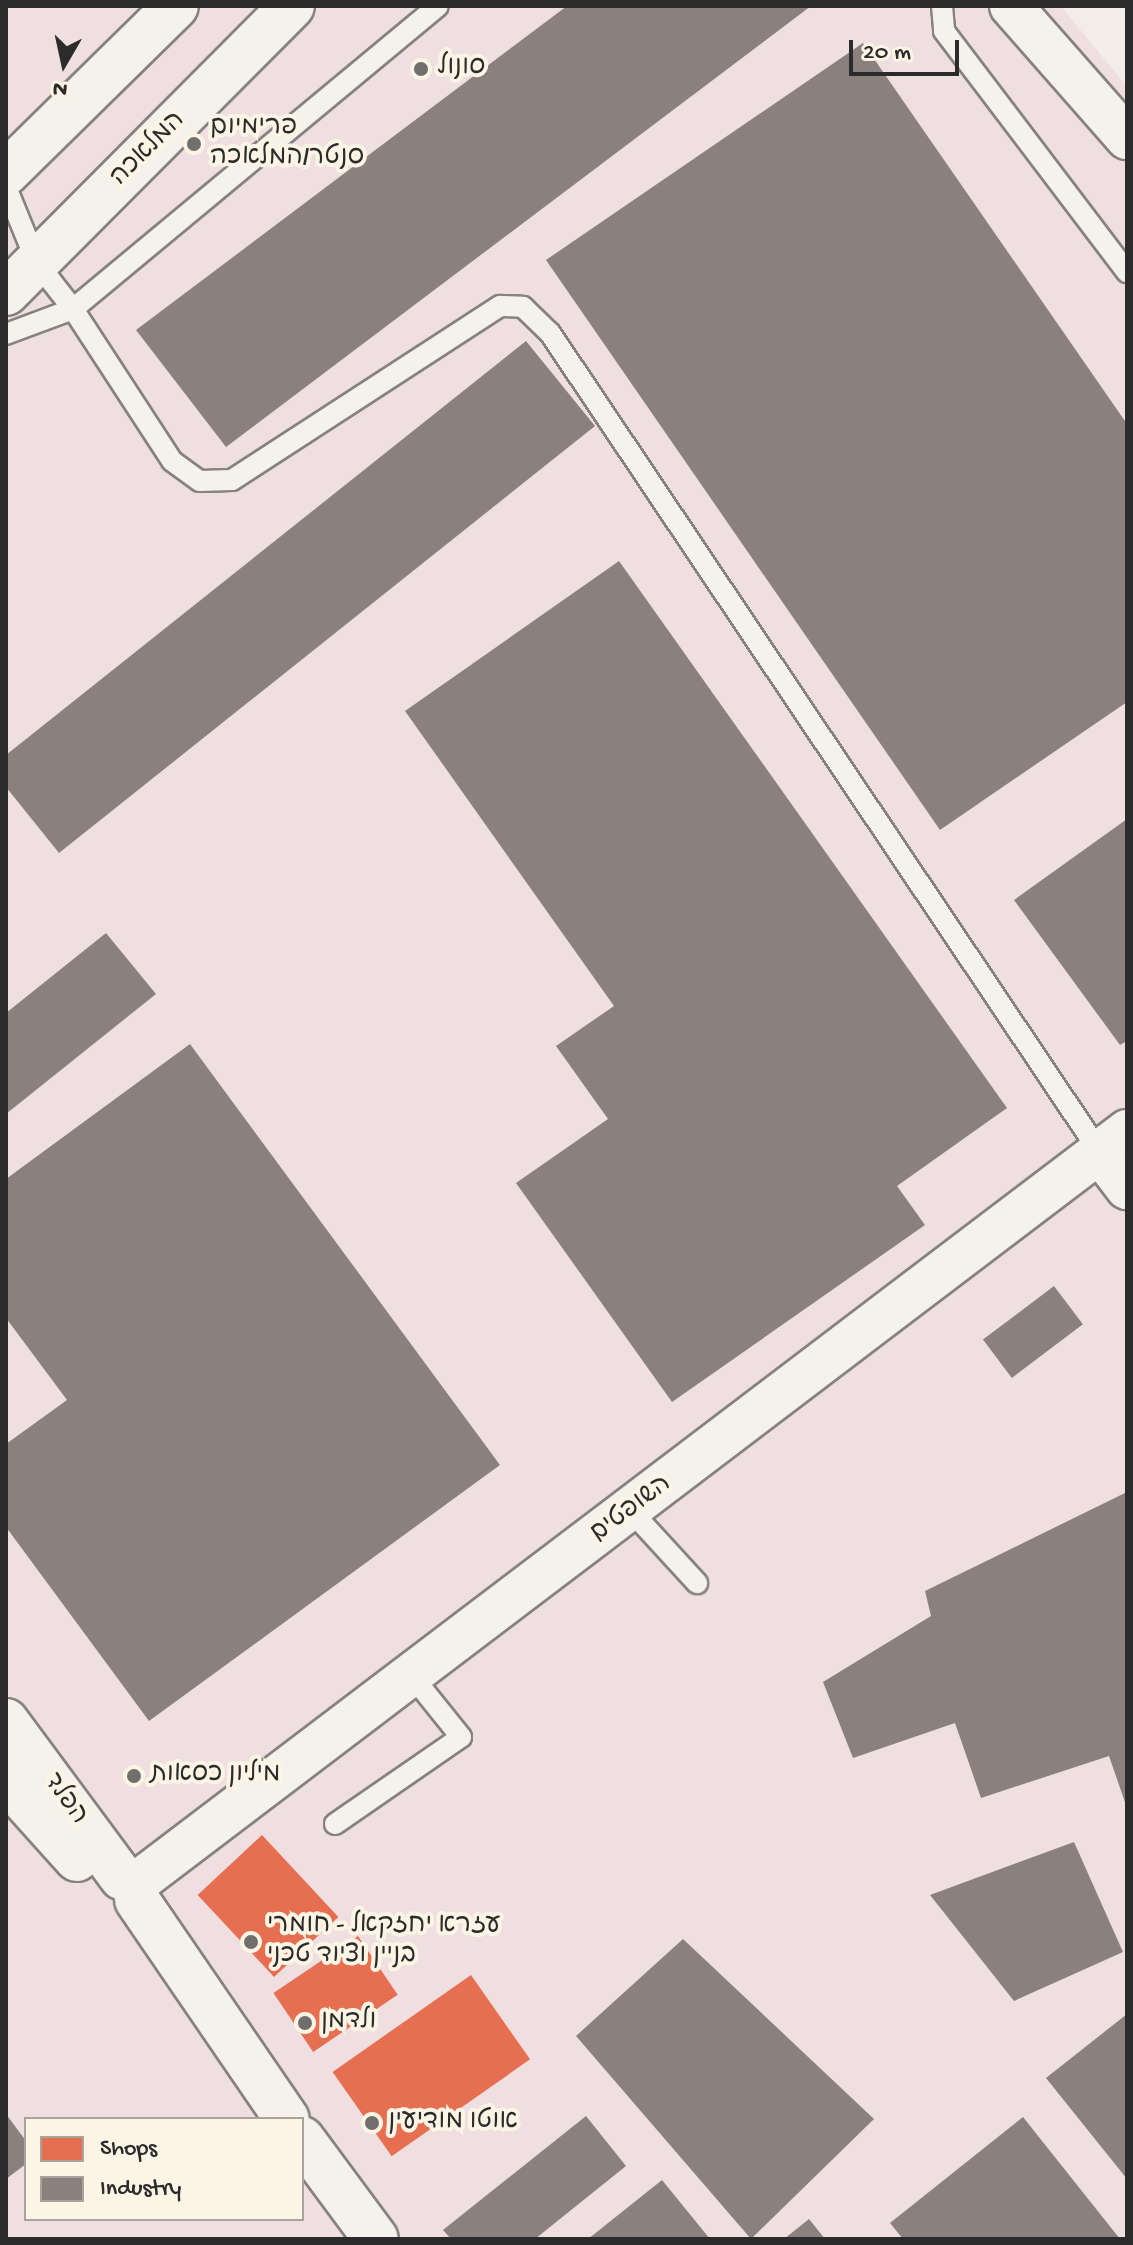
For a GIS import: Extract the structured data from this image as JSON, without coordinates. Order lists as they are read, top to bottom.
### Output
{
  "streets": {
    "street": ["המלאכה", "השופטים", "הפלד"]
  },
  "crossings": [
    ["השופטים", "הפלד"]
  ],
  "places": [
    "סונול",
    "פרימיום סנטר/המלאכה",
    "מיליון כסאות",
    "עזרא יחזקאל - חומרי בניין וציוד טכני",
    "ולדמן",
    "אוטו מודיעין"
  ],
  "legend": ["Shops", "Industry"],
  "scale_bar": "20 m",
  "north": "bottom"
}
